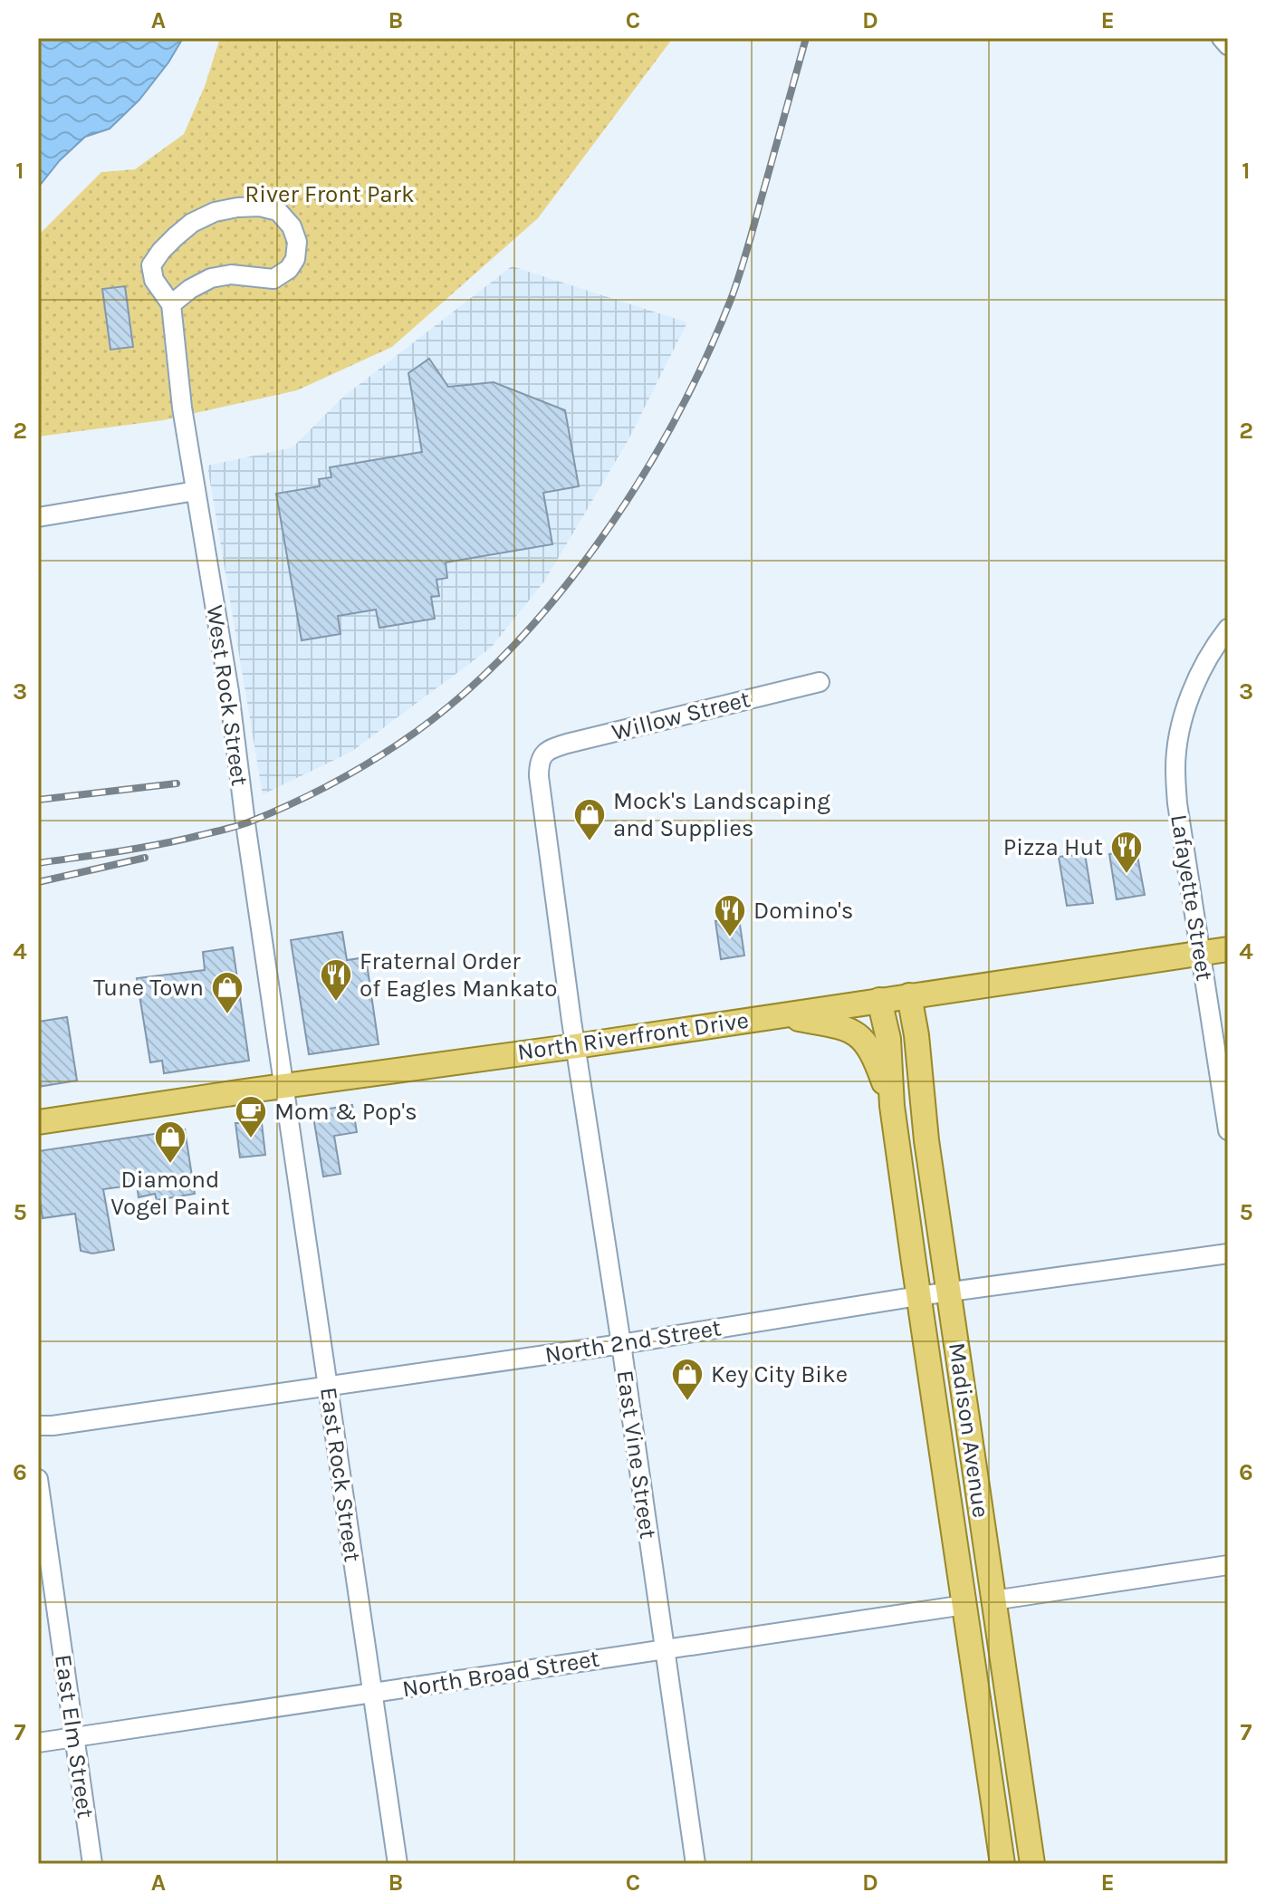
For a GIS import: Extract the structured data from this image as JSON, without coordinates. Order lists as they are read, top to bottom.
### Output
{
  "streets": {
    "main road": ["North Riverfront Drive", "Madison Avenue"],
    "street": [
      "West Rock Street",
      "Willow Street",
      "Lafayette Street",
      "North 2nd Street",
      "East Vine Street",
      "East Rock Street",
      "North Broad Street",
      "East Elm Street"
    ]
  },
  "crossings": [
    ["West Rock Street", "North Riverfront Drive"],
    ["West Rock Street", "East Rock Street"],
    ["Willow Street", "East Vine Street"],
    ["Lafayette Street", "North Riverfront Drive"],
    ["North Riverfront Drive", "Madison Avenue"],
    ["North Riverfront Drive", "East Vine Street"],
    ["North Riverfront Drive", "East Rock Street"],
    ["North 2nd Street", "Madison Avenue"],
    ["North 2nd Street", "East Vine Street"],
    ["North 2nd Street", "East Rock Street"],
    ["Madison Avenue", "North Broad Street"],
    ["East Vine Street", "North Broad Street"],
    ["East Rock Street", "North Broad Street"],
    ["North Broad Street", "East Elm Street"]
  ],
  "parks": ["River Front Park"],
  "places": {
    "shop": [
      "Mock's Landscaping and Supplies",
      "Tune Town",
      "Diamond Vogel Paint",
      "Key City Bike"
    ],
    "restaurant": ["Pizza Hut", "Domino's", "Fraternal Order of Eagles Mankato"],
    "cafe": ["Mom & Pop's"]
  },
  "grid": {
    "columns": [
      "A",
      "B",
      "C",
      "D",
      "E"
    ],
    "rows": [
      "1",
      "2",
      "3",
      "4",
      "5",
      "6",
      "7"
    ]
  }
}
